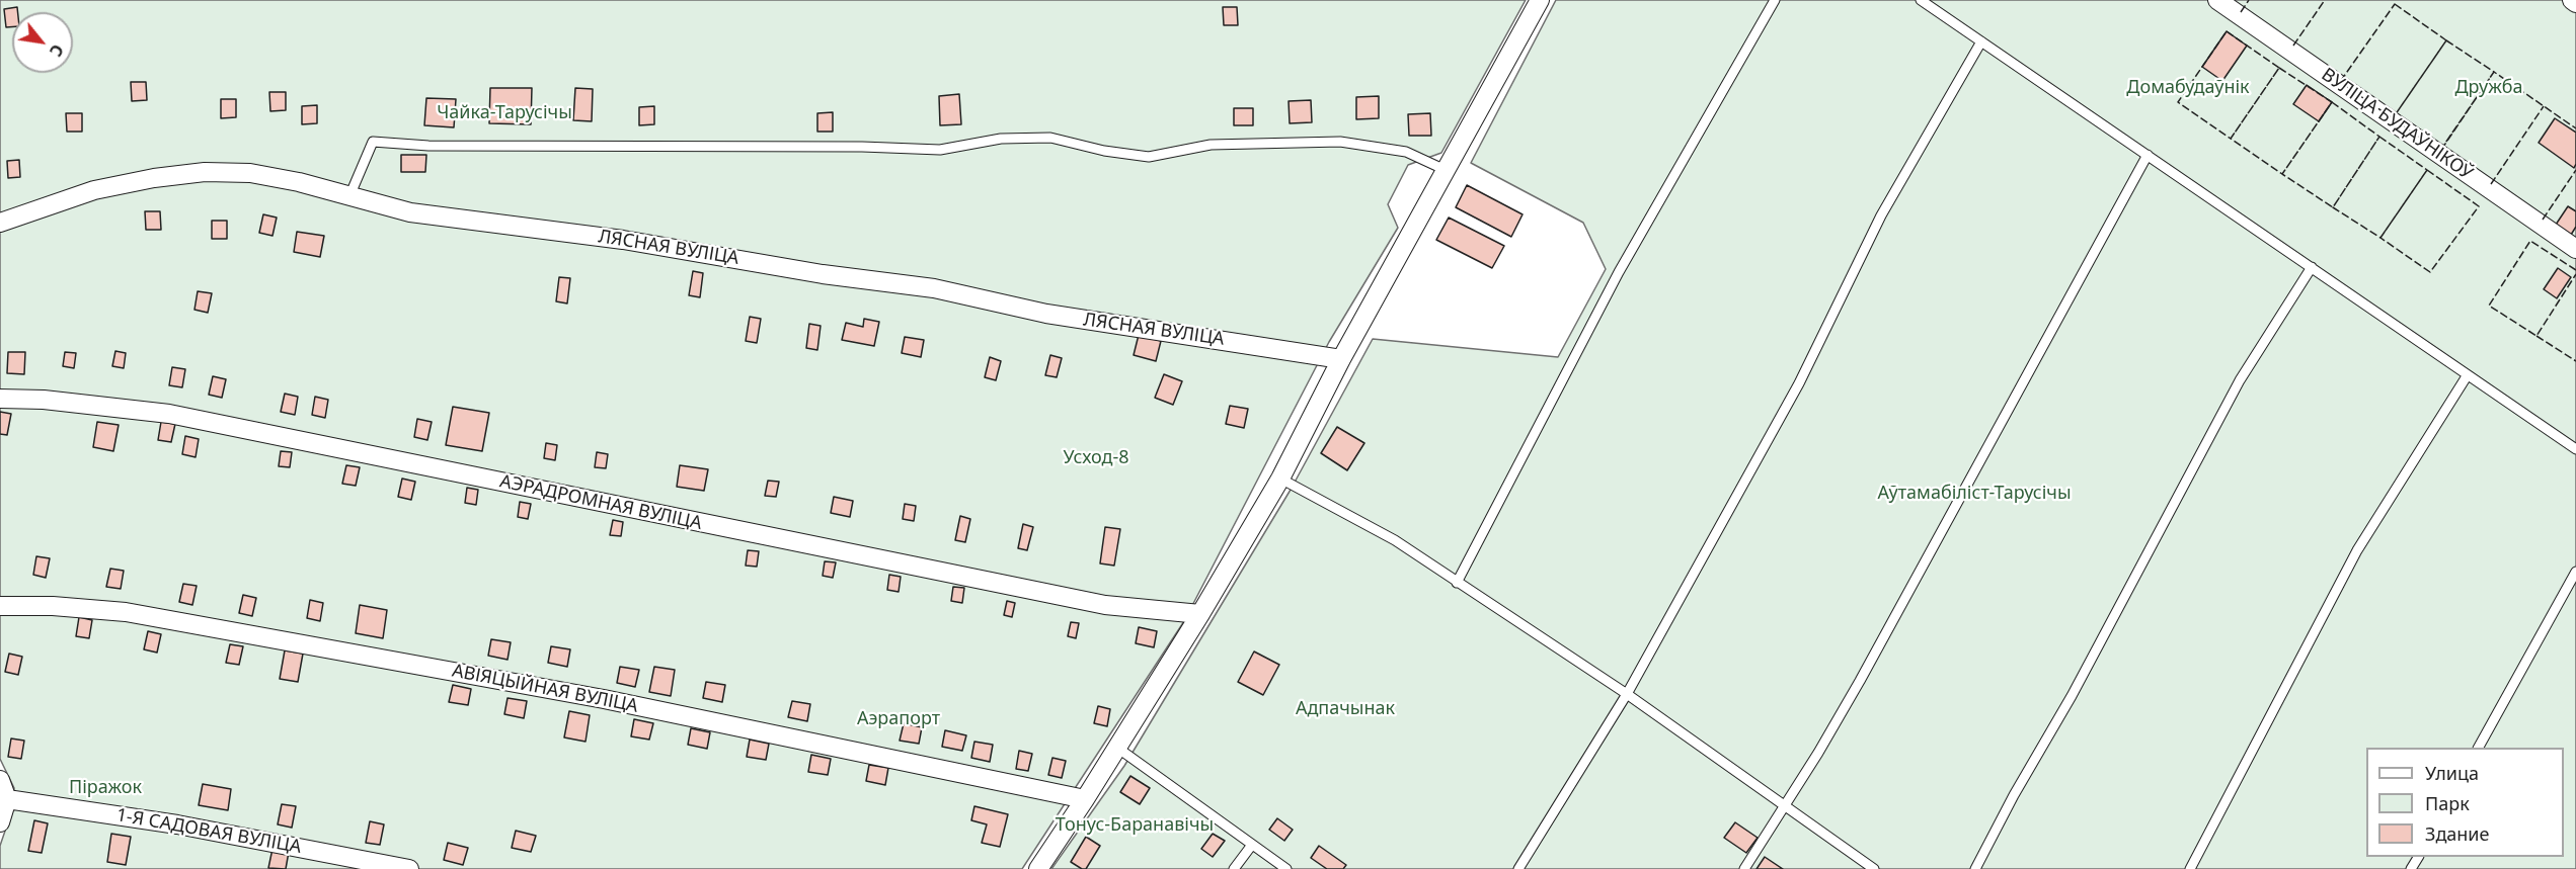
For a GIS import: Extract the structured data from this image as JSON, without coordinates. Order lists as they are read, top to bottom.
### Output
{
  "streets": {
    "street": [
      "ВУЛІЦА БУДАЎНІКОЎ",
      "ЛЯСНАЯ ВУЛІЦА",
      "АЭРАДРОМНАЯ ВУЛІЦА",
      "АВІЯЦЫЙНАЯ ВУЛІЦА",
      "1-Я САДОВАЯ ВУЛІЦА"
    ]
  },
  "parks": [
    "Домабудаўнік",
    "Дружба",
    "Чайка-Тарусічы",
    "Усход-8",
    "Аўтамабіліст-Тарусічы",
    "Адпачынак",
    "Аэрапорт",
    "Піражок",
    "Тонус-Баранавічы"
  ],
  "legend": ["Улица", "Парк", "Здание"],
  "north": "bottom right"
}
